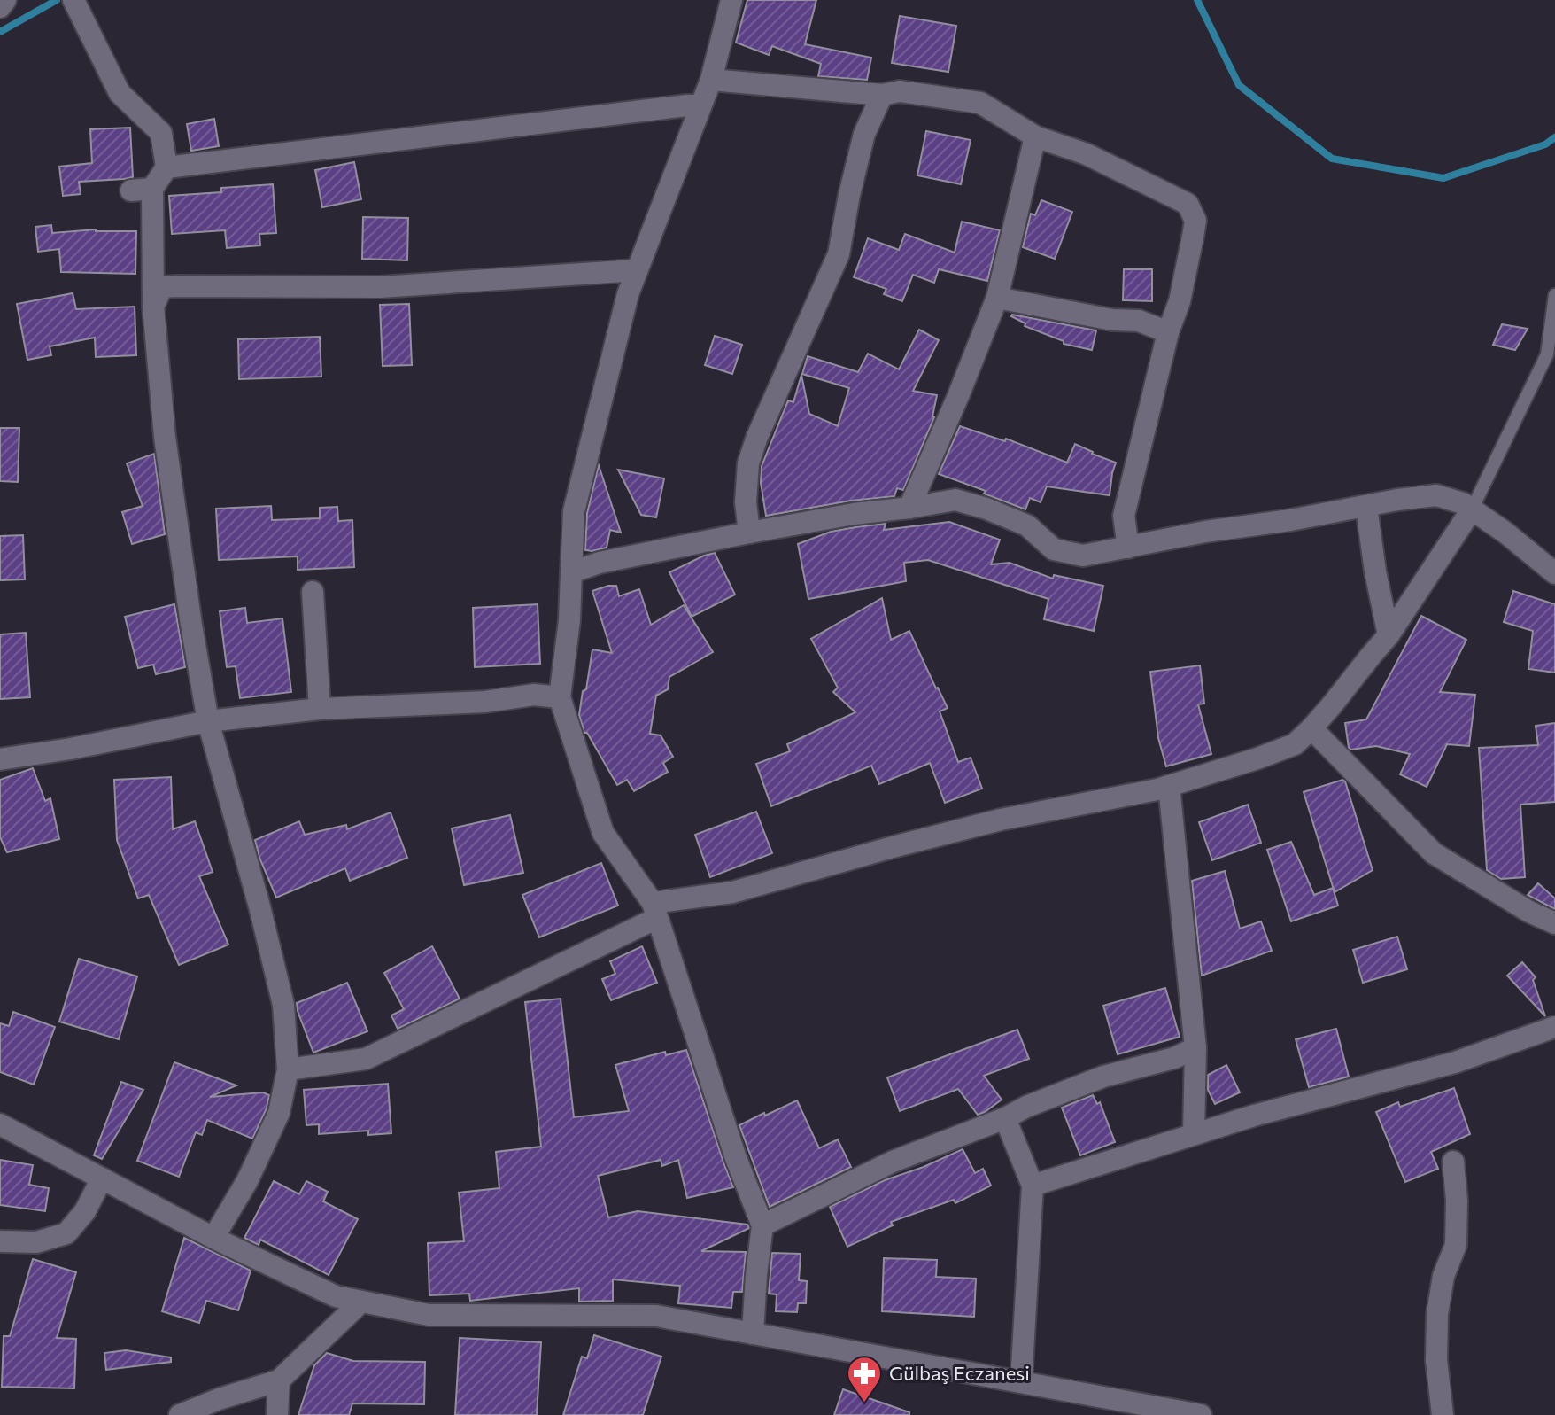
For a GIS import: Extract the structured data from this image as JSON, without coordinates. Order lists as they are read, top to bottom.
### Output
{
  "places": {
    "pharmacy": ["Gülbaş Eczanesi"]
  }
}
